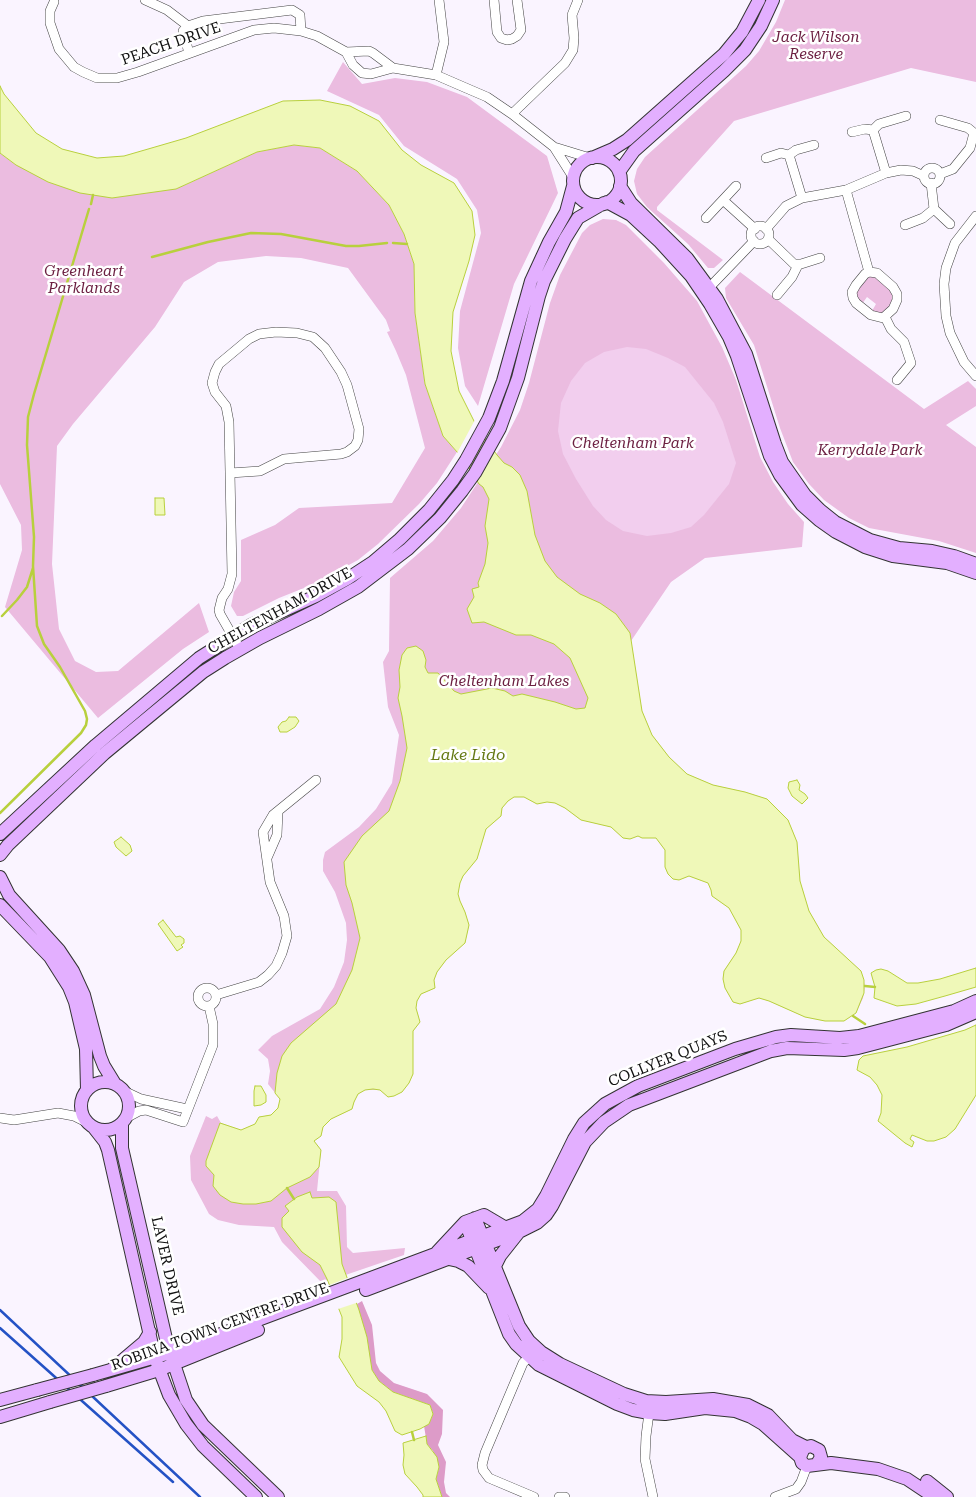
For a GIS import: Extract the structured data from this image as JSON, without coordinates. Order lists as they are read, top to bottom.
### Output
{
  "streets": {
    "street": [
      "PEACH DRIVE",
      "CHELTENHAM DRIVE",
      "COLLYER QUAYS",
      "LAVER DRIVE",
      "ROBINA TOWN CENTRE DRIVE"
    ]
  },
  "crossings": [
    ["PEACH DRIVE", "CHELTENHAM DRIVE"],
    ["COLLYER QUAYS", "ROBINA TOWN CENTRE DRIVE"],
    ["LAVER DRIVE", "ROBINA TOWN CENTRE DRIVE"]
  ],
  "water": ["Lake Lido"],
  "parks": [
    "Jack Wilson Reserve",
    "Greenheart Parklands",
    "Cheltenham Park",
    "Kerrydale Park",
    "Cheltenham Lakes"
  ]
}
